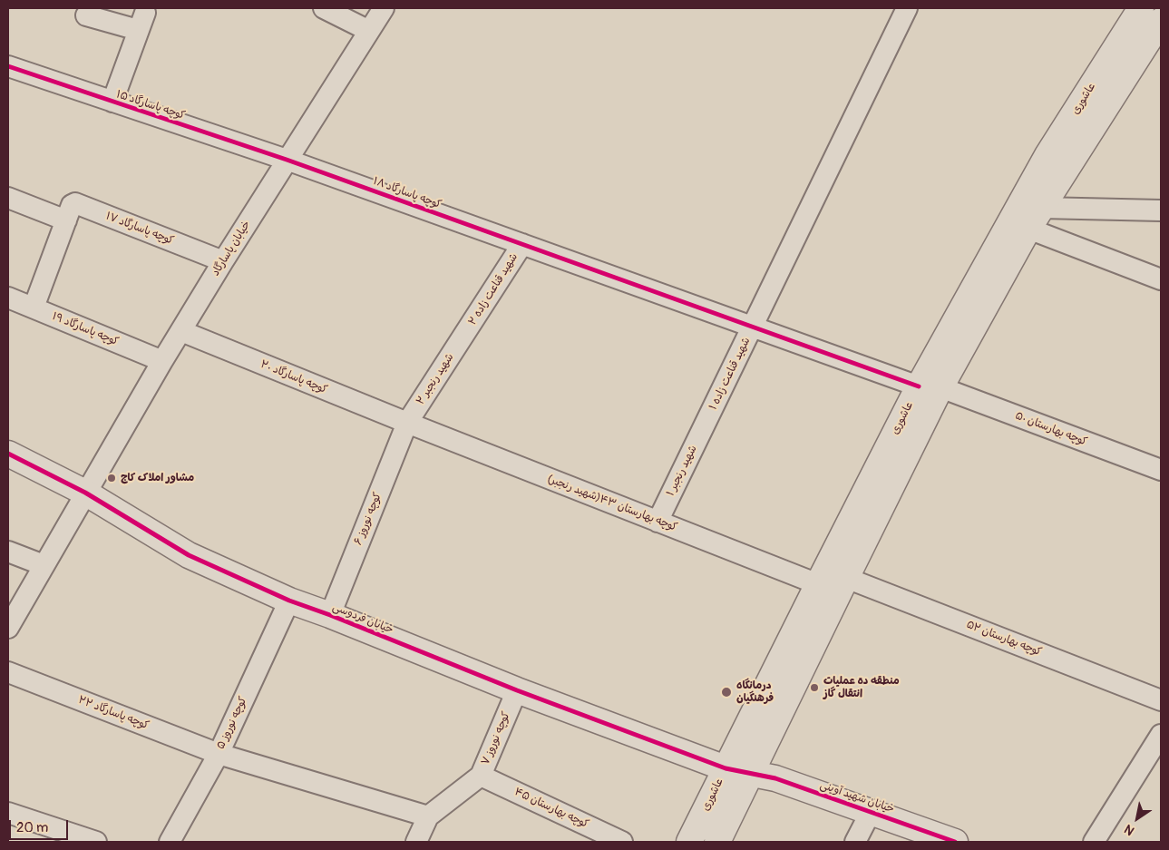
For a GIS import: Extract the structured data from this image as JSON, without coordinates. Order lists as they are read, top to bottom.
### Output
{
  "streets": {
    "street": [
      "عاشوری",
      "کوچه پاسارگاد ۱۵",
      "کوچه پاسارگاد ۱۸",
      "کوچه پاسارگاد ۱۷",
      "خیابان پاسارگاد",
      "شهید قناعت زاده ۲",
      "کوچه پاسارگاد ۱۹",
      "شهید قناعت زاده ۱",
      "کوچه پاسارگاد ۲۰",
      "شهید رنجبر ۲",
      "کوچه بهارستان ۵۰",
      "شهید رنجبر ۱",
      "کوچه بهارستان ۴۳(شهید رنجبر)",
      "کوچه نوروز ۶",
      "خیابان فردوسی",
      "کوچه بهارستان ۵۲",
      "کوچه پاسارگاد ۲۲",
      "کوچه نوروز ۵",
      "کوچه نوروز ۷",
      "خیابان شهید آوینی",
      "کوچه بهارستان ۴۵"
    ]
  },
  "crossings": [
    ["عاشوری", "کوچه بهارستان ۵۰"],
    ["عاشوری", "کوچه بهارستان ۴۳(شهید رنجبر)"],
    ["عاشوری", "خیابان فردوسی"],
    ["عاشوری", "کوچه بهارستان ۵۲"],
    ["عاشوری", "خیابان شهید آوینی"],
    ["کوچه پاسارگاد ۱۵", "کوچه پاسارگاد ۱۸"],
    ["کوچه پاسارگاد ۱۵", "خیابان پاسارگاد"],
    ["کوچه پاسارگاد ۱۸", "خیابان پاسارگاد"],
    ["کوچه پاسارگاد ۱۸", "شهید قناعت زاده ۲"],
    ["کوچه پاسارگاد ۱۸", "شهید قناعت زاده ۱"],
    ["کوچه پاسارگاد ۱۸", "کوچه بهارستان ۵۰"],
    ["کوچه پاسارگاد ۱۷", "خیابان پاسارگاد"],
    ["خیابان پاسارگاد", "کوچه پاسارگاد ۱۹"],
    ["خیابان پاسارگاد", "کوچه پاسارگاد ۲۰"],
    ["خیابان پاسارگاد", "خیابان فردوسی"],
    ["شهید قناعت زاده ۲", "شهید رنجبر ۲"],
    ["شهید قناعت زاده ۱", "کوچه بهارستان ۵۰"],
    ["شهید قناعت زاده ۱", "شهید رنجبر ۱"],
    ["کوچه پاسارگاد ۲۰", "شهید رنجبر ۲"],
    ["کوچه پاسارگاد ۲۰", "کوچه بهارستان ۴۳(شهید رنجبر)"],
    ["کوچه پاسارگاد ۲۰", "کوچه نوروز ۶"],
    ["شهید رنجبر ۲", "کوچه بهارستان ۴۳(شهید رنجبر)"],
    ["شهید رنجبر ۲", "کوچه نوروز ۶"],
    ["شهید رنجبر ۱", "کوچه بهارستان ۴۳(شهید رنجبر)"],
    ["کوچه بهارستان ۴۳(شهید رنجبر)", "کوچه نوروز ۶"],
    ["کوچه نوروز ۶", "خیابان فردوسی"],
    ["خیابان فردوسی", "کوچه نوروز ۵"],
    ["خیابان فردوسی", "کوچه نوروز ۷"],
    ["خیابان فردوسی", "خیابان شهید آوینی"],
    ["کوچه پاسارگاد ۲۲", "کوچه نوروز ۵"],
    ["کوچه پاسارگاد ۲۲", "کوچه نوروز ۷"],
    ["کوچه نوروز ۷", "کوچه بهارستان ۴۵"]
  ],
  "places": ["مشاور املاک کاج", "منطقه ده عملیات انتقال گاز", "درمانگاه فرهنگیان"],
  "scale_bar": "20 m",
  "north": "bottom left"
}
